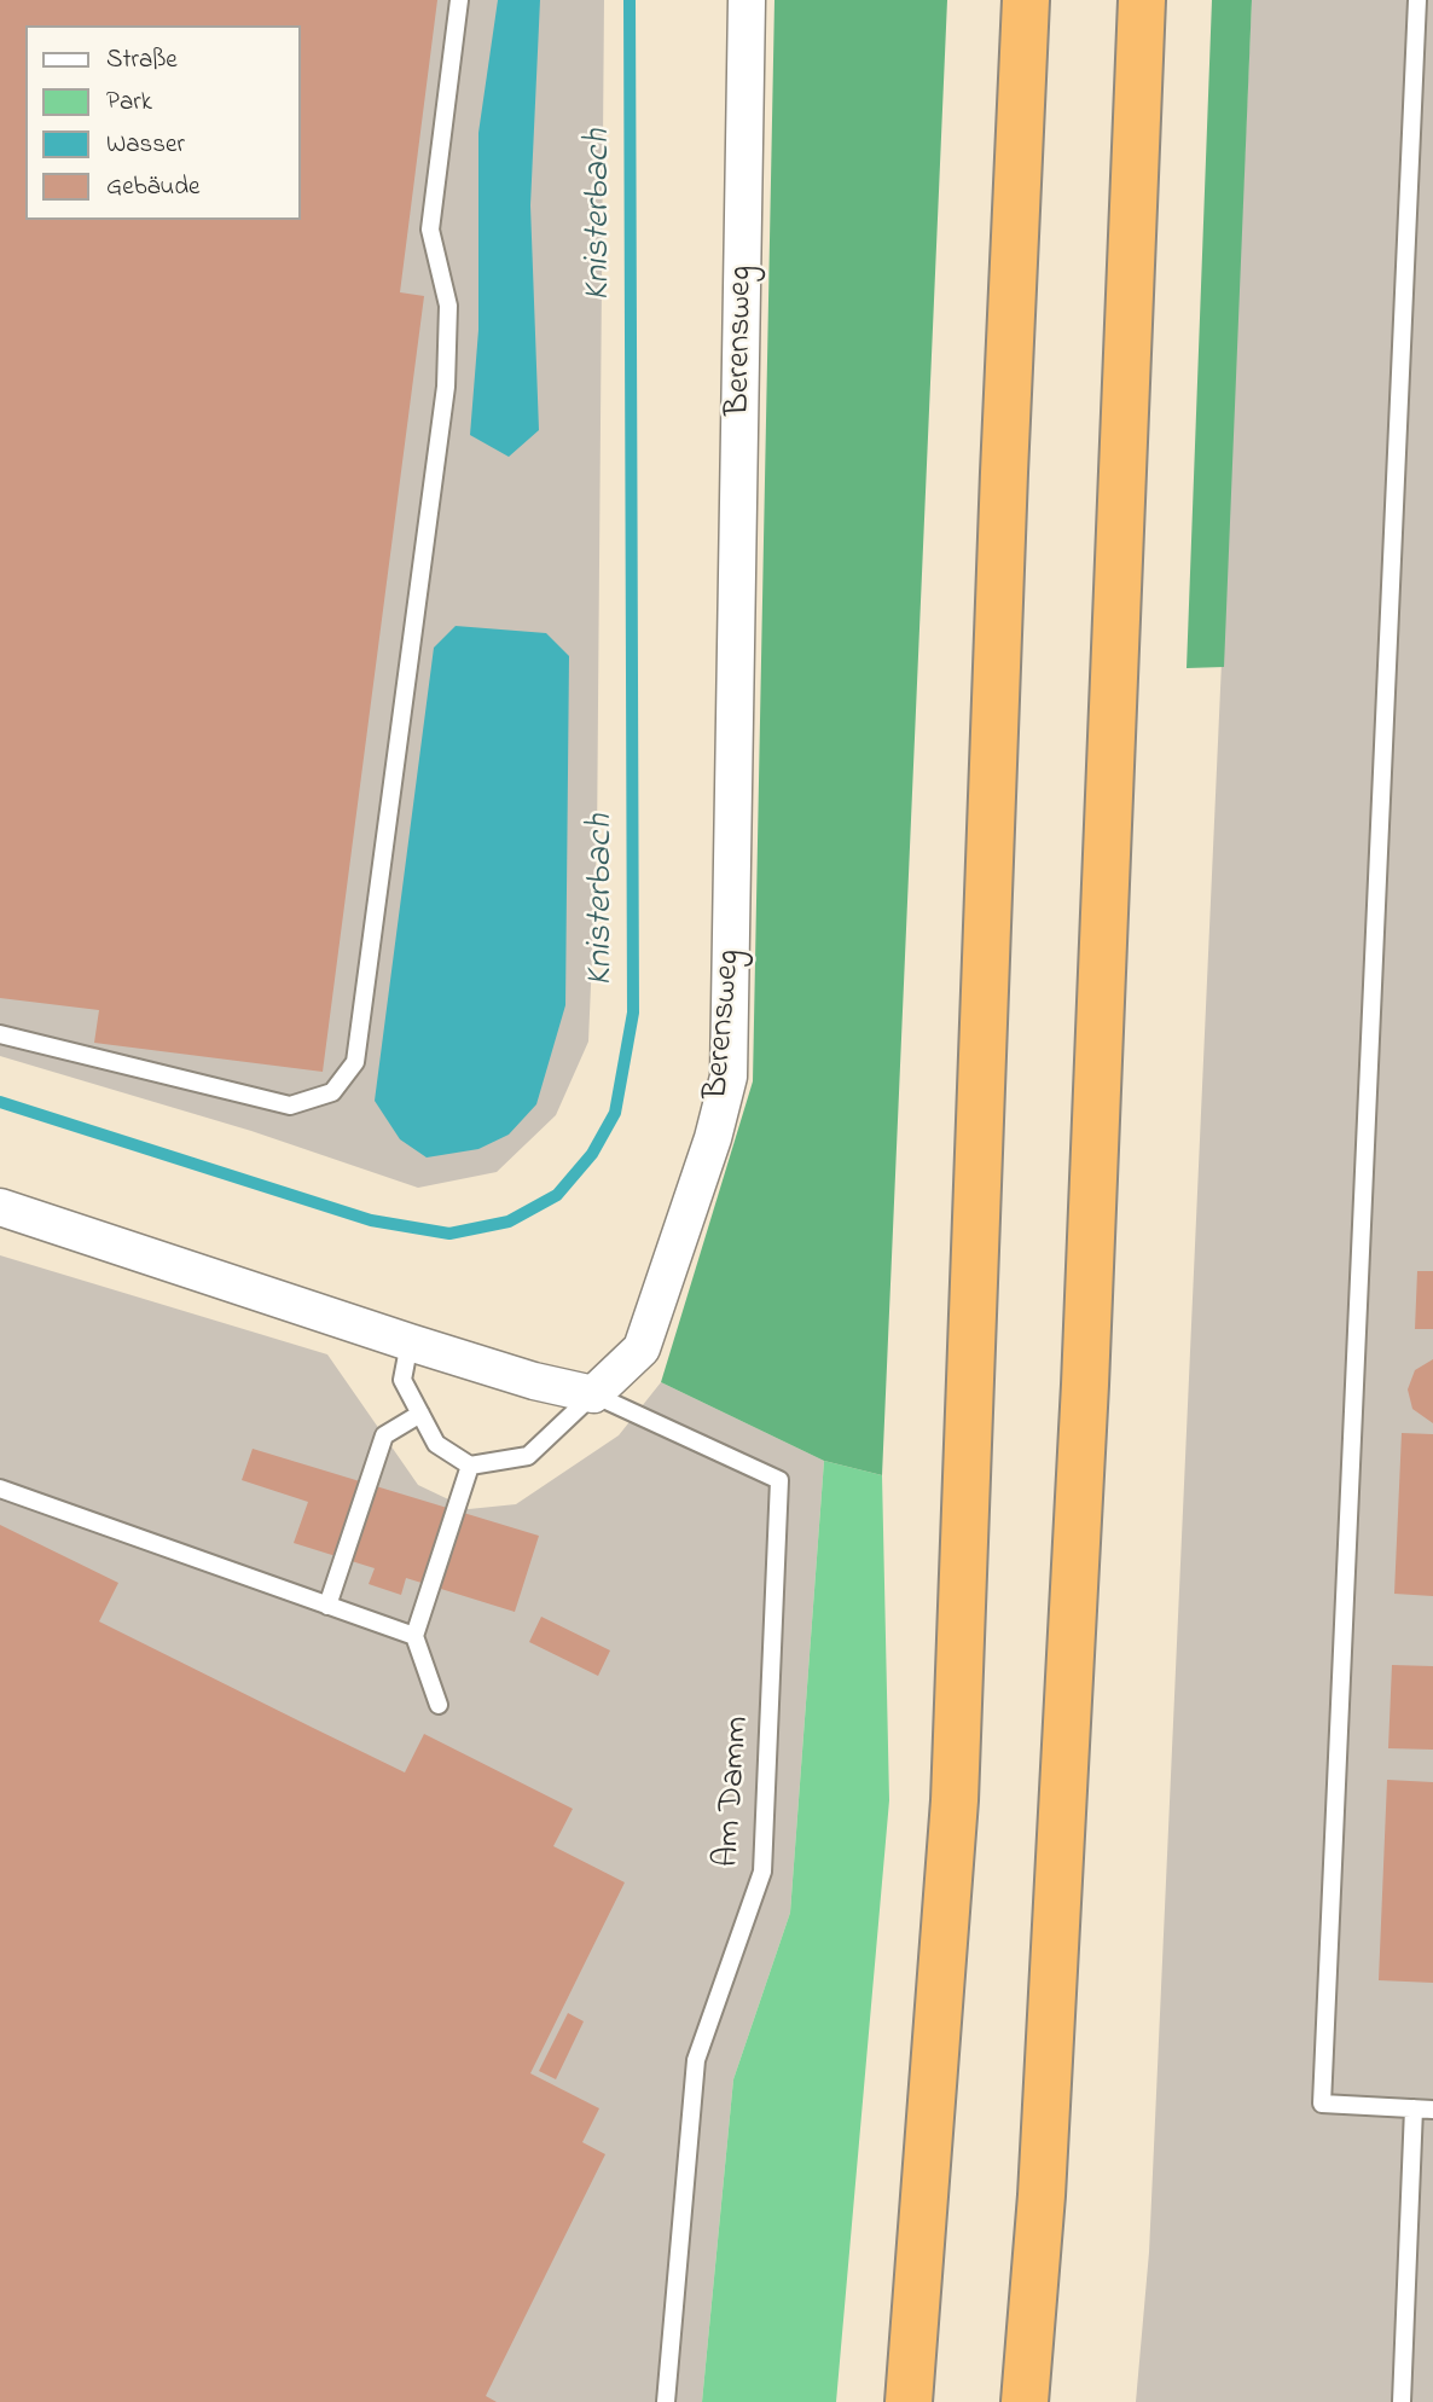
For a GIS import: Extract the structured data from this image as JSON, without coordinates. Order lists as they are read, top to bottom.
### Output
{
  "streets": {
    "street": ["Berensweg"],
    "lane": ["Am Damm"]
  },
  "crossings": [
    ["Berensweg", "Am Damm"]
  ],
  "water": ["Knisterbach"],
  "legend": [
    "Straße",
    "Park",
    "Wasser",
    "Gebäude"
  ]
}
